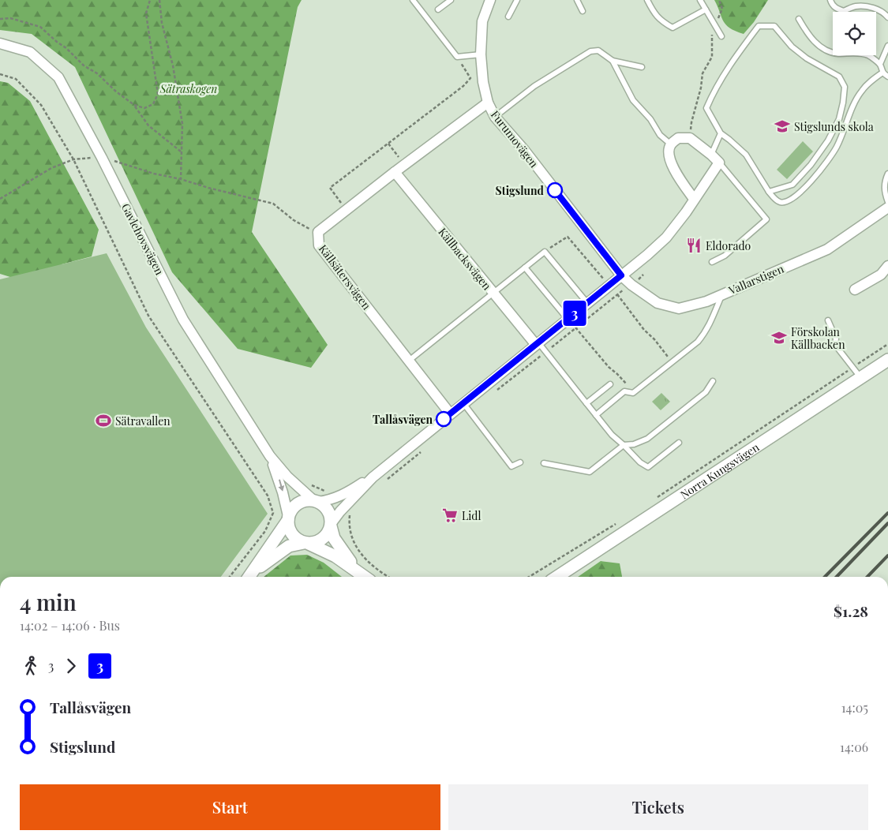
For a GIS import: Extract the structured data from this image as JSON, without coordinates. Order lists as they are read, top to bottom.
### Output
{
  "streets": {
    "street": [
      "Furumovägen",
      "Gavlehovsvägen",
      "Källbacksvägen",
      "Källsätersvägen",
      "Vallarstigen",
      "Norra Kungsvägen"
    ]
  },
  "crossings": [
    ["Furumovägen", "Källsätersvägen"],
    ["Furumovägen", "Vallarstigen"],
    ["Källbacksvägen", "Källsätersvägen"]
  ],
  "parks": ["Sätraskogen"],
  "places": {
    "school or university": ["Stigslunds skola", "Förskolan Källbacken"],
    "other": ["Stigslund", "Tallåsvägen"],
    "restaurant": ["Eldorado"],
    "sports": ["Sätravallen"],
    "supermarket": ["Lidl"]
  },
  "lines": ["bus line 3"],
  "page": {
    "on_map": "3",
    "heading": ["4 min", "14:02 – 14:06 · Bus", "$1.28"],
    "legs": ["3", "3"],
    "list": [
      {
        "name": "Tallåsvägen",
        "value": "14:05"
      },
      {
        "name": "Stigslund",
        "value": "14:06"
      }
    ],
    "buttons": ["Start", "Tickets"]
  }
}
